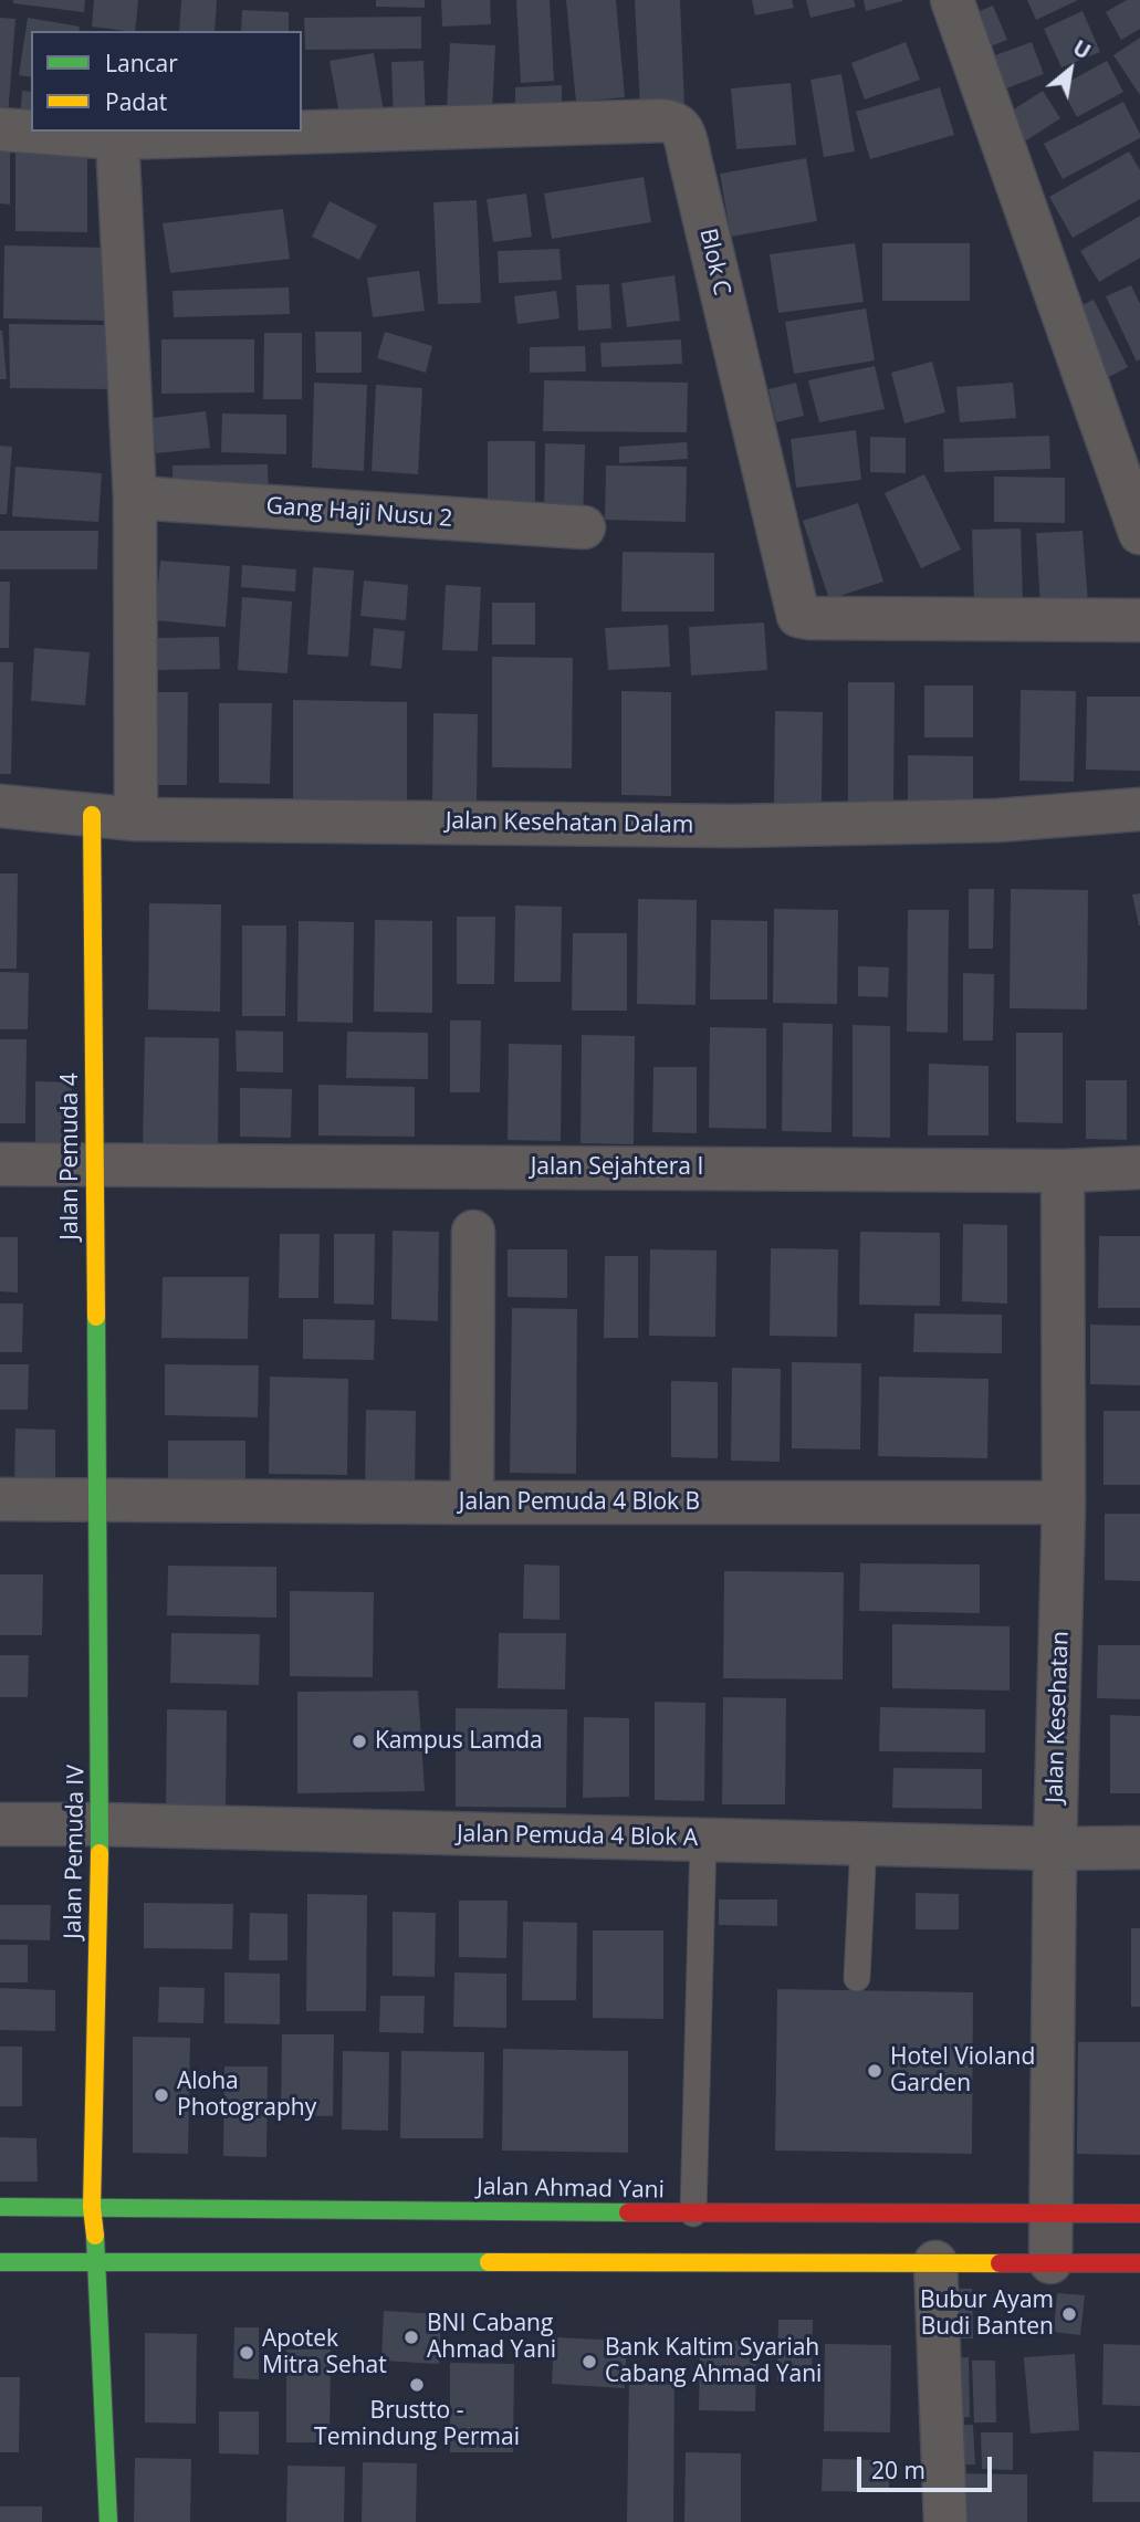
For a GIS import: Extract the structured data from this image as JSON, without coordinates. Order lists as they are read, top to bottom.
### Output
{
  "streets": {
    "main road": ["Jalan Pemuda 4", "Jalan Pemuda IV", "Jalan Ahmad Yani"],
    "street": [
      "Blok C",
      "Gang Haji Nusu 2",
      "Jalan Kesehatan Dalam",
      "Jalan Sejahtera I",
      "Jalan Pemuda 4 Blok B",
      "Jalan Kesehatan",
      "Jalan Pemuda 4 Blok A"
    ]
  },
  "crossings": [
    ["Jalan Kesehatan Dalam", "Jalan Pemuda 4"],
    ["Jalan Pemuda 4", "Jalan Sejahtera I"],
    ["Jalan Pemuda 4", "Jalan Pemuda 4 Blok B"],
    ["Jalan Pemuda 4", "Jalan Pemuda IV"],
    ["Jalan Sejahtera I", "Jalan Kesehatan"],
    ["Jalan Pemuda 4 Blok B", "Jalan Kesehatan"],
    ["Jalan Pemuda 4 Blok B", "Jalan Pemuda IV"],
    ["Jalan Kesehatan", "Jalan Pemuda 4 Blok A"],
    ["Jalan Kesehatan", "Jalan Ahmad Yani"],
    ["Jalan Pemuda 4 Blok A", "Jalan Pemuda IV"],
    ["Jalan Pemuda IV", "Jalan Ahmad Yani"]
  ],
  "places": [
    "Kampus Lamda",
    "Hotel Violand Garden",
    "Aloha Photography",
    "Bubur Ayam Budi Banten",
    "BNI Cabang Ahmad Yani",
    "Apotek Mitra Sehat",
    "Bank Kaltim Syariah Cabang Ahmad Yani",
    "Brustto - Temindung Permai"
  ],
  "legend": ["Lancar", "Padat"],
  "scale_bar": "20 m",
  "north": "top right"
}
